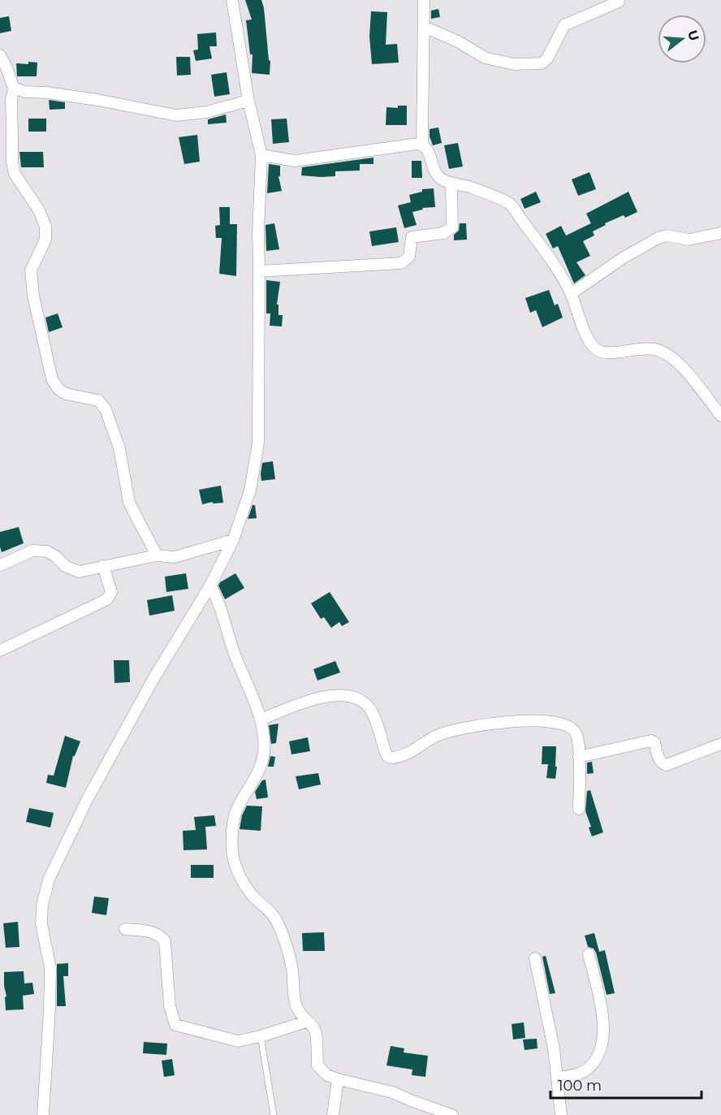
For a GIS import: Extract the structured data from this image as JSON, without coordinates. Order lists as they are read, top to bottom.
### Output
{
  "scale_bar": "100 m",
  "north": "right"
}
